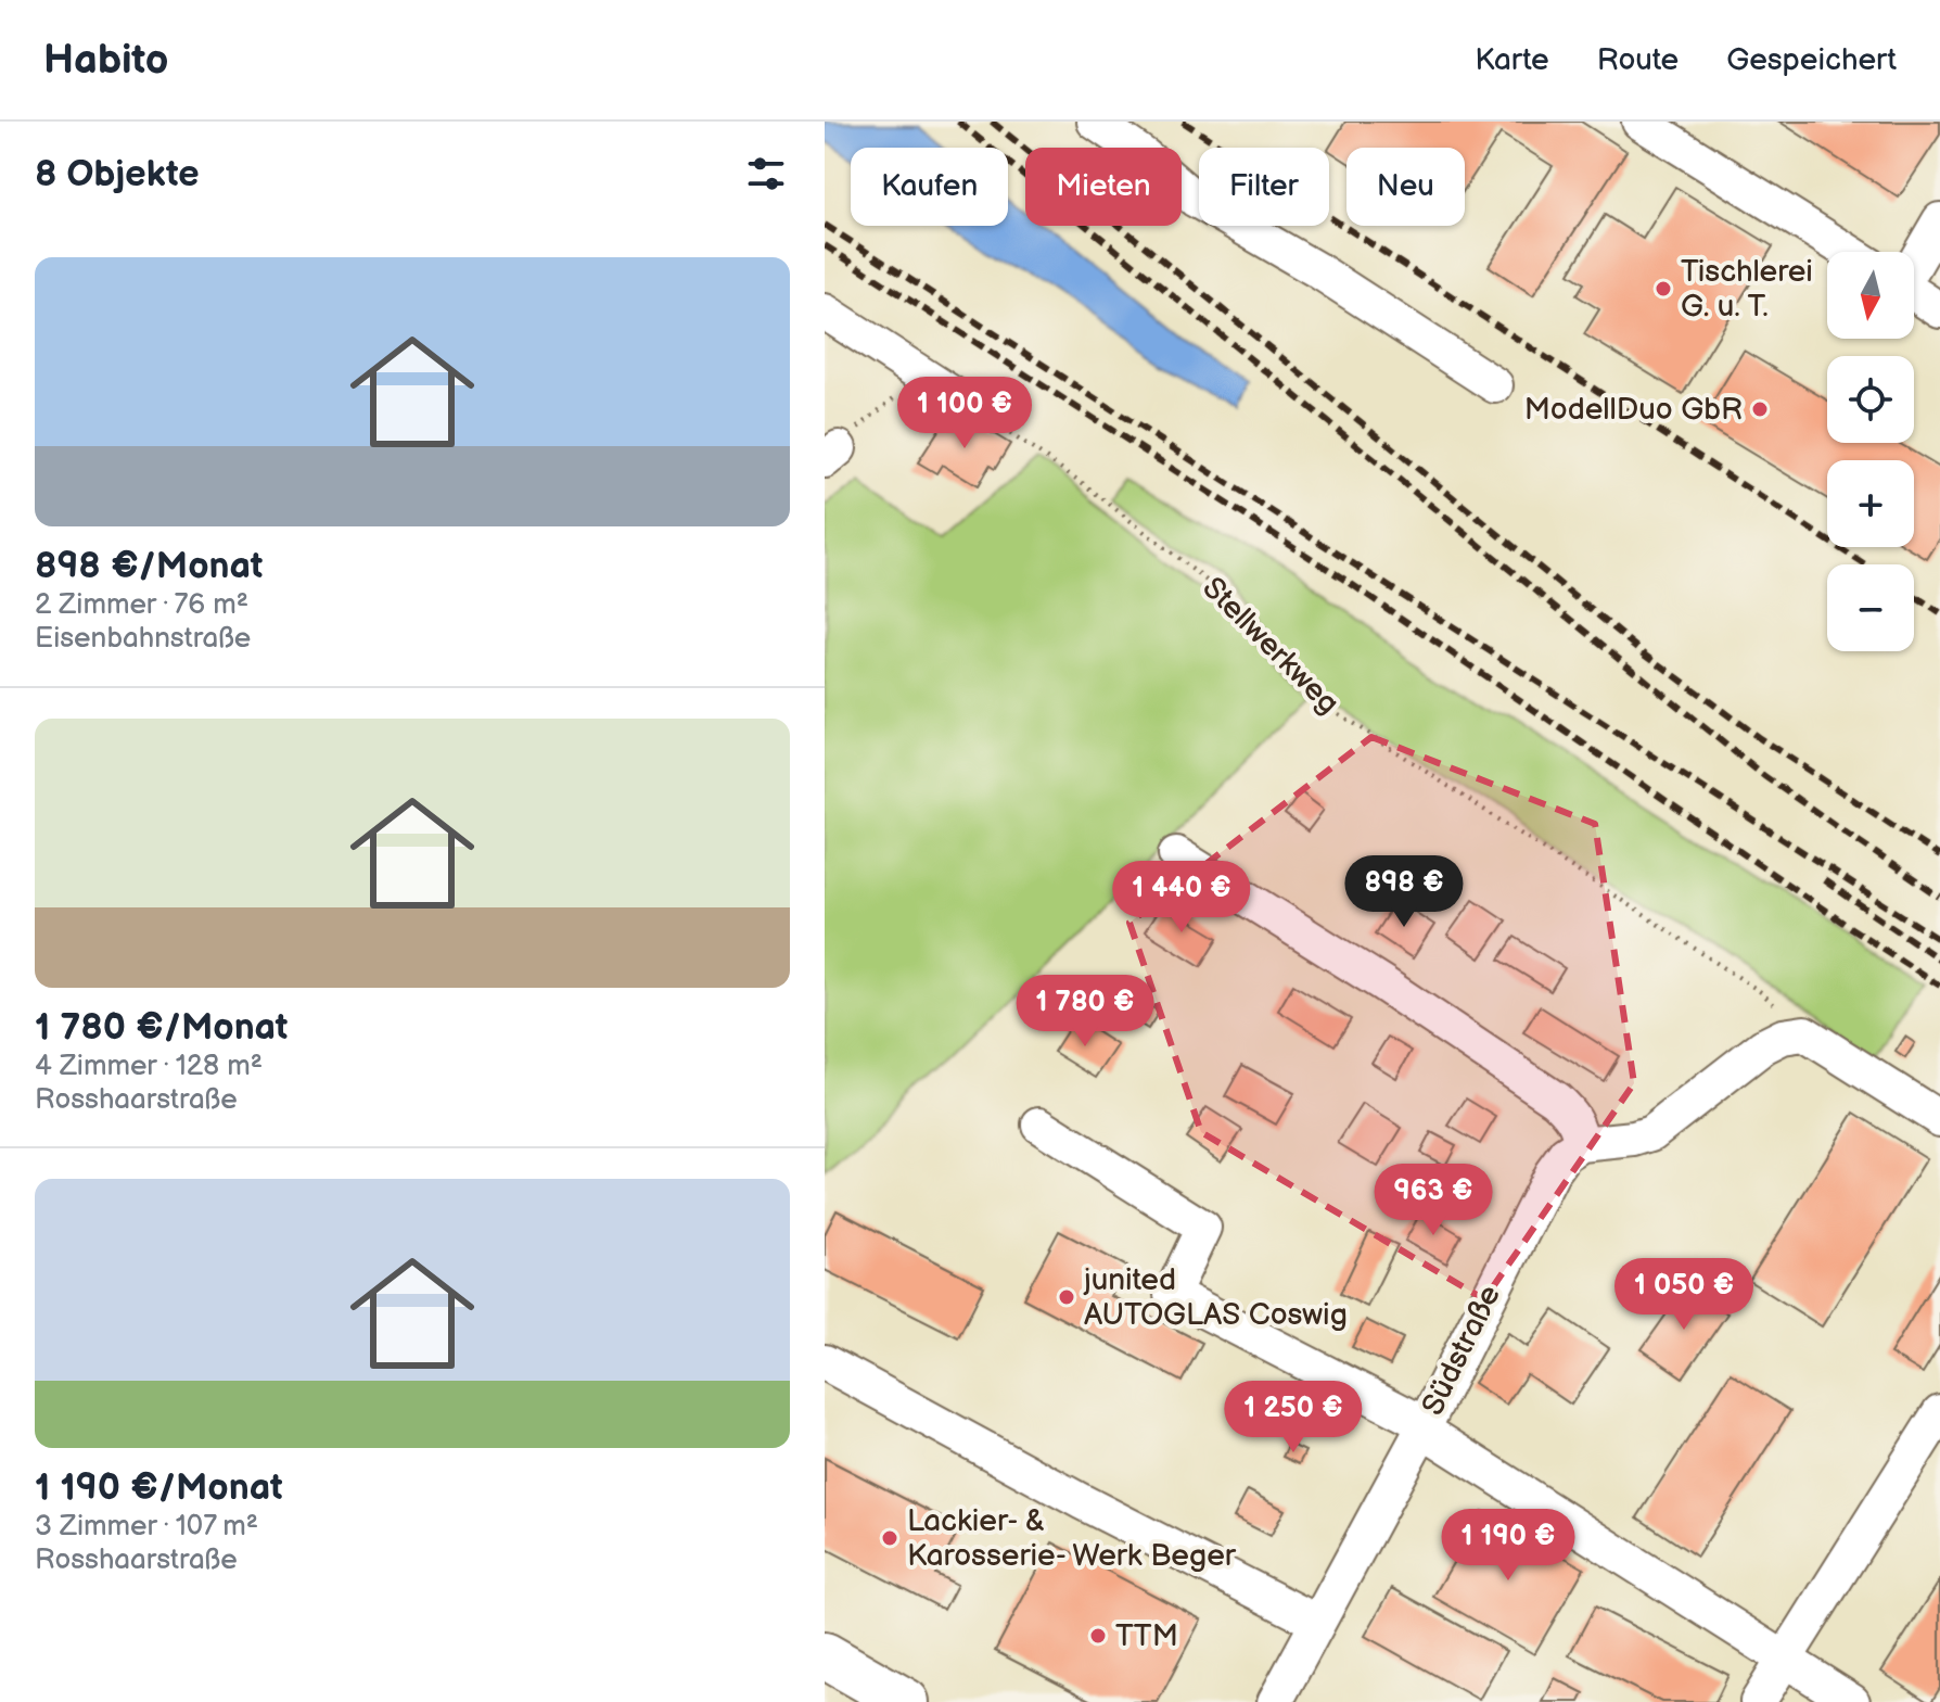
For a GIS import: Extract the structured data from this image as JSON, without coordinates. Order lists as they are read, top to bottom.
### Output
{
  "streets": {
    "street": ["Südstraße"],
    "path": ["Stellwerkweg"]
  },
  "places": [
    "Tischlerei G. u. T.",
    "ModellDuo GbR",
    "junited AUTOGLAS Coswig",
    "Lackier- & Karosserie- Werk Beger",
    "TTM"
  ],
  "north": "bottom",
  "page": {
    "header": "Habito",
    "nav": ["Karte", "Route", "Gespeichert"],
    "heading": "8 Objekte",
    "chip": [
      "Kaufen",
      "Mieten",
      "Filter",
      "Neu"
    ],
    "list": [
      {
        "name": "898 €/Monat",
        "note": "2 Zimmer · 76 m² · Eisenbahnstraße"
      },
      {
        "name": "1 780 €/Monat",
        "note": "4 Zimmer · 128 m² · Rosshaarstraße"
      },
      {
        "name": "1 190 €/Monat",
        "note": "3 Zimmer · 107 m² · Rosshaarstraße"
      }
    ],
    "map_buttons": ["+", "−"],
    "price": [
      "1 100 €",
      "898 €",
      "1 440 €",
      "1 780 €",
      "963 €",
      "1 050 €",
      "1 250 €",
      "1 190 €"
    ]
  }
}
